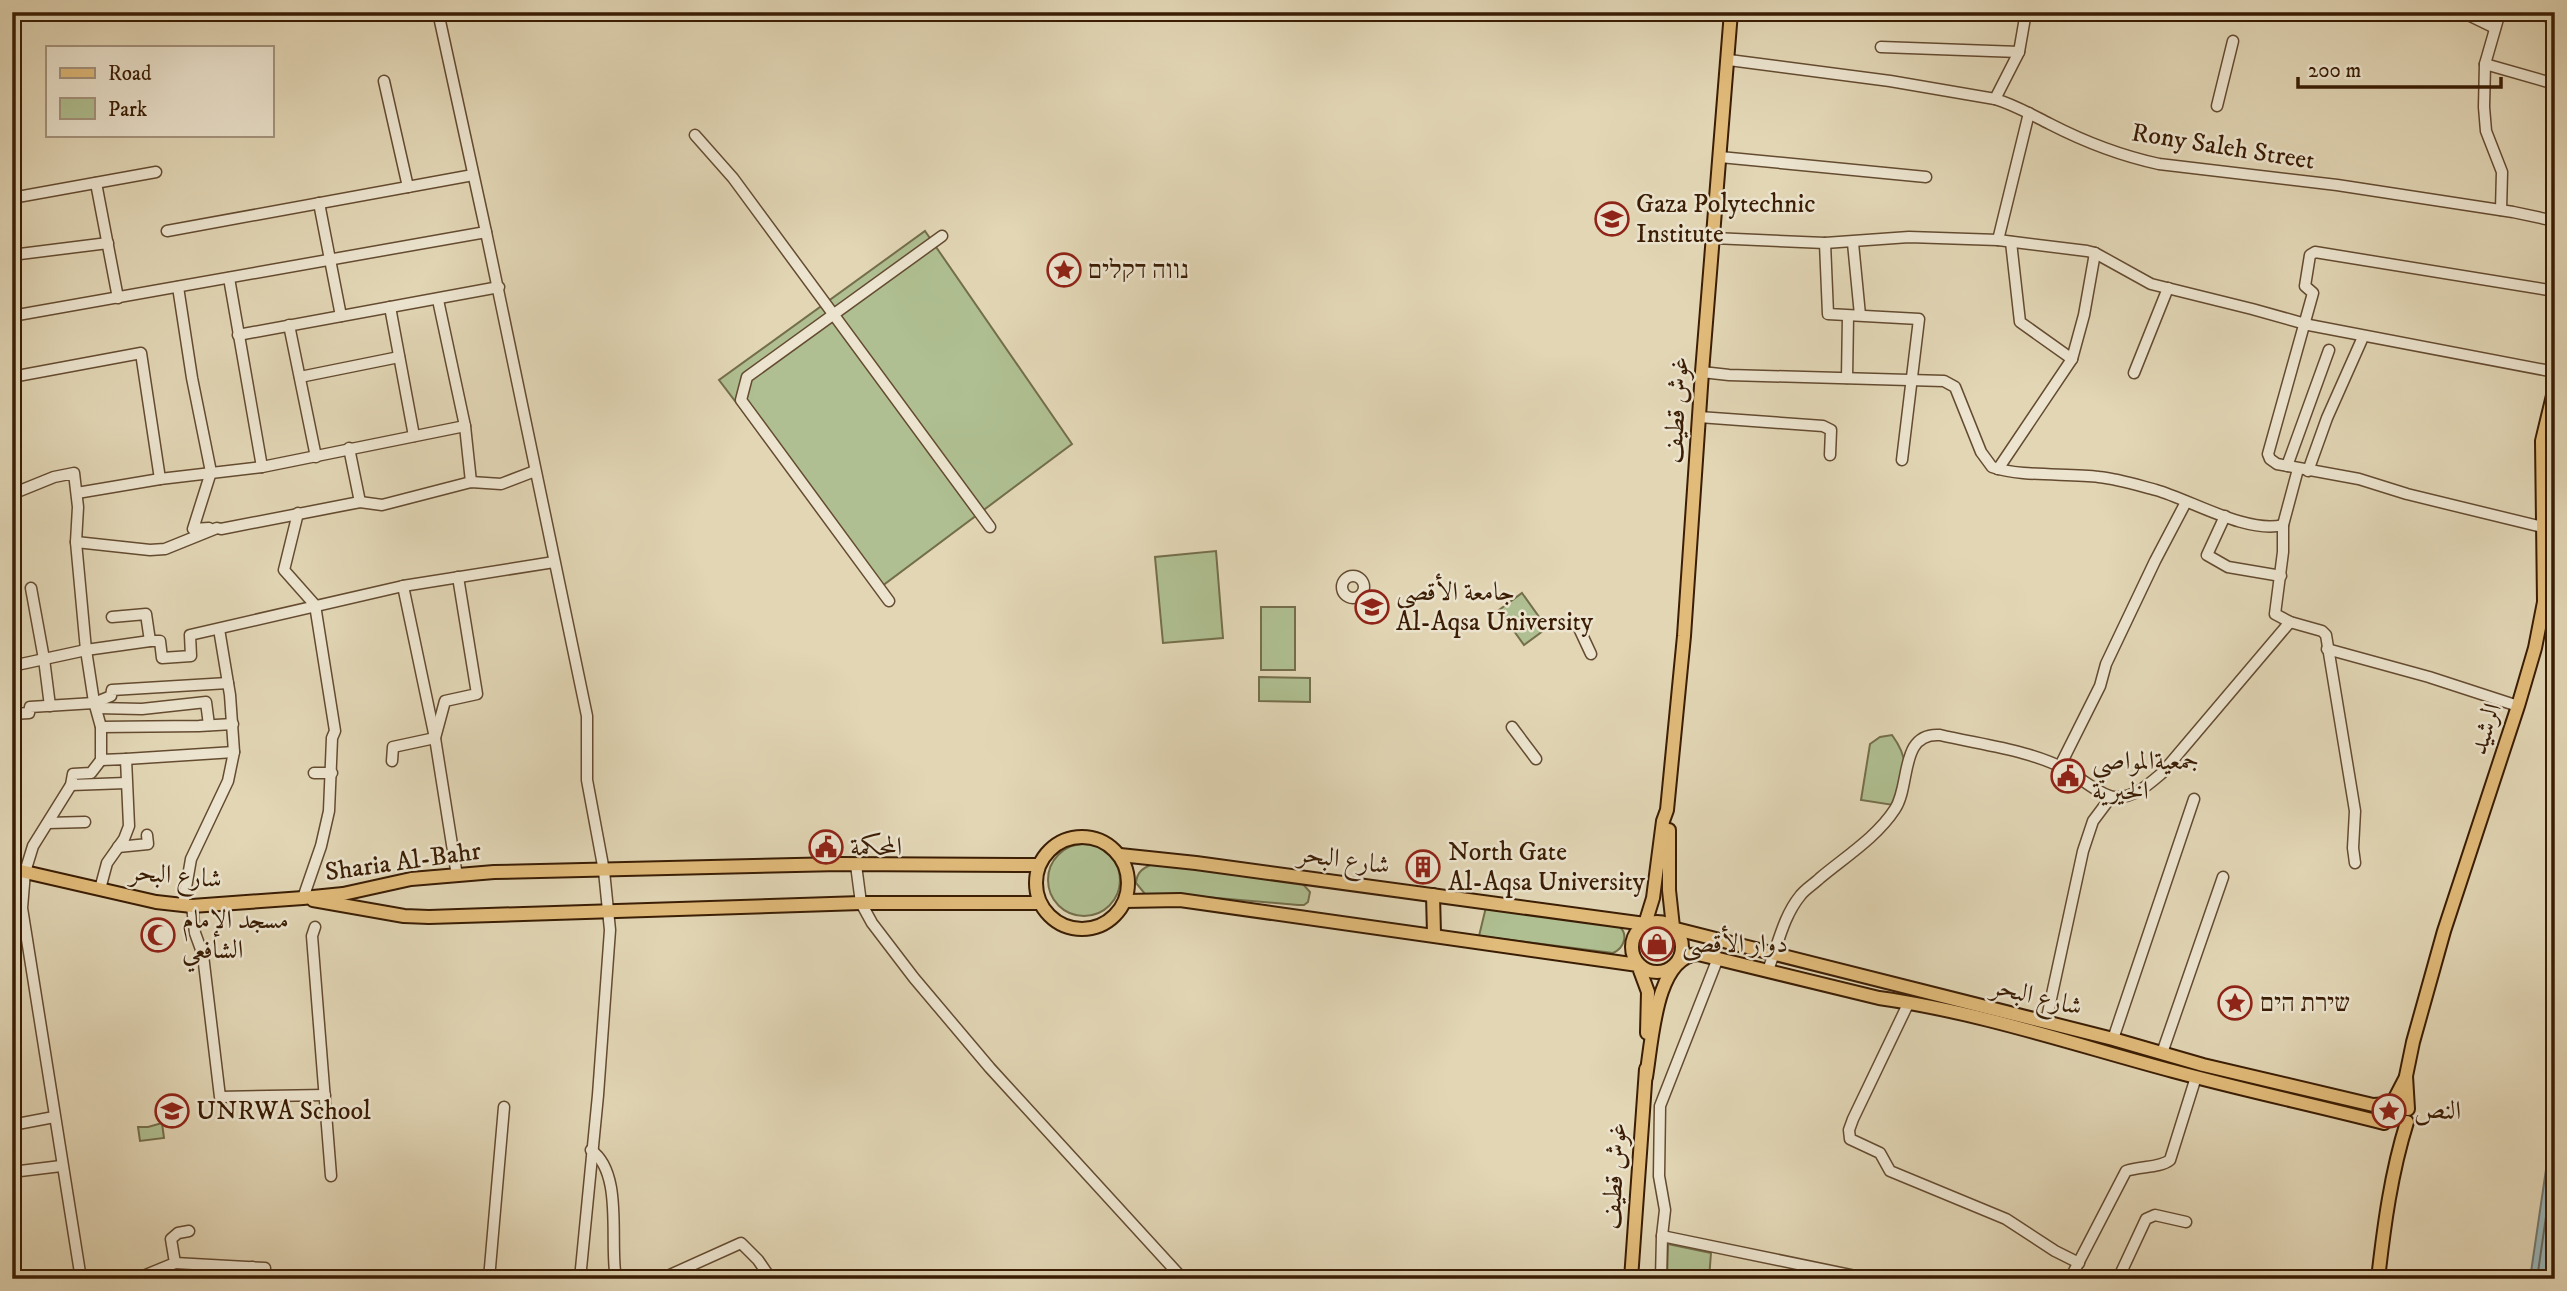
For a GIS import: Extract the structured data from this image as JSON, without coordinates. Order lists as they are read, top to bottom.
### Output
{
  "streets": {
    "main road": [
      "غوش قطيف",
      "الرشيد",
      "شارع البحر",
      "Sharia Al-Bahr"
    ],
    "street": ["Rony Saleh Street"]
  },
  "crossings": [
    ["Rony Saleh Street", "غوش قطيف"],
    ["غوش قطيف", "شارع البحر"],
    ["الرشيد", "شارع البحر"],
    ["شارع البحر", "Sharia Al-Bahr"]
  ],
  "places": {
    "school or university": ["Gaza Polytechnic Institute", "جامعة الأقصى Al-Aqsa University", "UNRWA School"],
    "place": ["נווה דקלים", "שירת הים", "النص"],
    "public building": ["جمعيةالمواصي الخيرية", "المحكمة"],
    "building": ["North Gate Al-Aqsa University"],
    "mosque": ["مسجد الإمام الشافعي"],
    "shop": ["دوار الأقصى"]
  },
  "legend": ["Road", "Park"],
  "scale_bar": "200 m"
}
